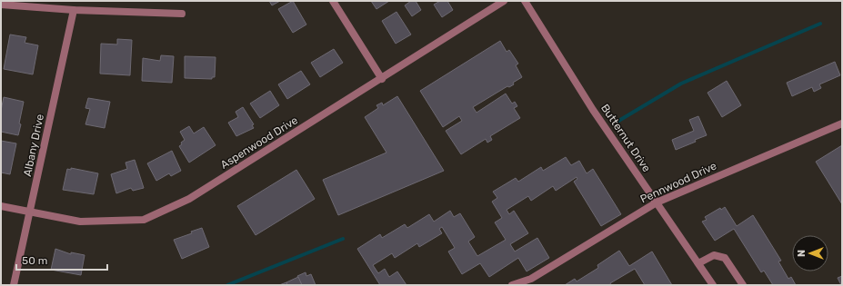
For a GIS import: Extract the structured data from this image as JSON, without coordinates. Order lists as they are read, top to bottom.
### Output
{
  "streets": {
    "street": [
      "Butternut Drive",
      "Aspenwood Drive",
      "Albany Drive",
      "Pennwood Drive"
    ]
  },
  "crossings": [
    ["Butternut Drive", "Pennwood Drive"],
    ["Aspenwood Drive", "Albany Drive"]
  ],
  "scale_bar": "50 m",
  "north": "left"
}
